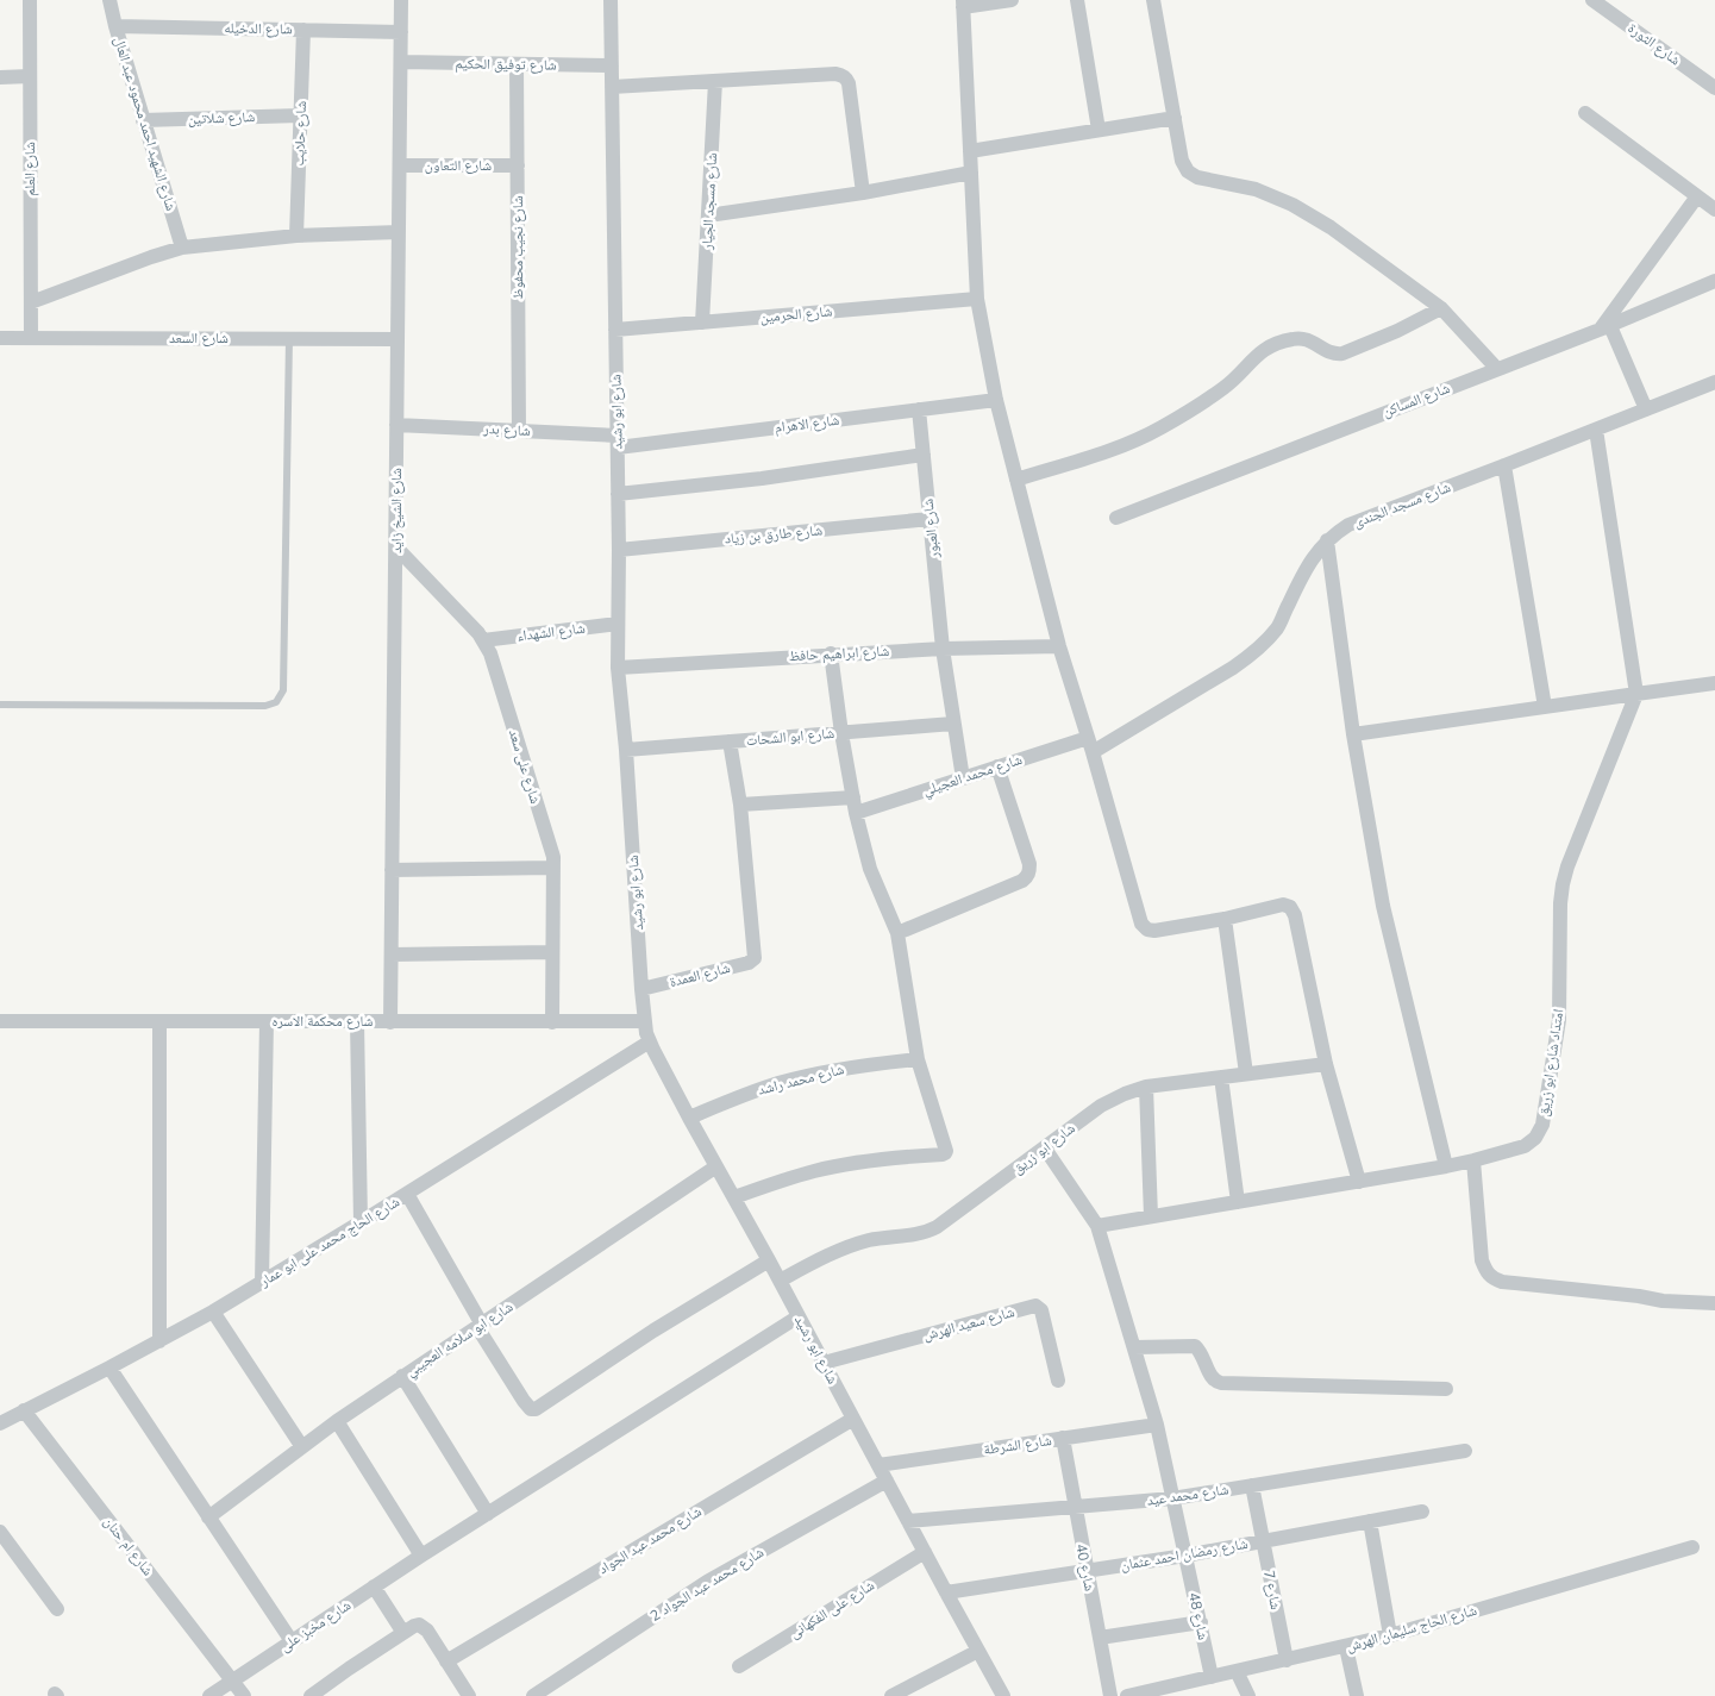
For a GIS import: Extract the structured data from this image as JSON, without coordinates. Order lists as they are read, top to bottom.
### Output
{
  "streets": {
    "street": [
      "شارع الدخيله",
      "شارع الثورة",
      "شارع توفيق الحكيم",
      "شارع شلاتين",
      "شارع الشهيد احمد محمود عبد العال",
      "شارع حلايب",
      "شارع التعاون",
      "شارع العلم",
      "شارع مسجد الجيار",
      "شارع نجيب محفوظ",
      "شارع الحرمين",
      "شارع السعد",
      "شارع المساكن",
      "شارع ابو رشيد",
      "شارع الاهرام",
      "شارع بدر",
      "شارع مسجد الجندى",
      "شارع الشيخ زايد",
      "شارع العبور",
      "شارع طارق بن زياد",
      "شارع الشهداء",
      "شارع ابراهيم حافظ",
      "شارع ابو الشحات",
      "شارع على سعد",
      "شارع محمد العجيلي",
      "شارع العمدة",
      "شارع محكمة الاسره",
      "امتداد شارع ابو زريق",
      "شارع محمد راشد",
      "شارع ابو زريق",
      "شارع الحاج محمد على ابو عمار",
      "شارع سعيد الهرش",
      "شارع ابو سلامه العجيبي",
      "شارع الشرطة",
      "شارع محمد عيد",
      "شارع محمد عبد الجواد",
      "شارع ام حنان",
      "شارع رمضان احمد عثمان",
      "شارع 40",
      "شارع محمد عبد الجواد 2",
      "شارع 7",
      "شارع على الفكهانى",
      "شارع 48",
      "شارع مخبز على",
      "شارع الحاج سليمان الهرش"
    ]
  },
  "crossings": [
    ["شارع الدخيله", "شارع الشهيد احمد محمود عبد العال"],
    ["شارع الدخيله", "شارع حلايب"],
    ["شارع الدخيله", "شارع الشيخ زايد"],
    ["شارع توفيق الحكيم", "شارع نجيب محفوظ"],
    ["شارع توفيق الحكيم", "شارع ابو رشيد"],
    ["شارع توفيق الحكيم", "شارع الشيخ زايد"],
    ["شارع شلاتين", "شارع الشهيد احمد محمود عبد العال"],
    ["شارع شلاتين", "شارع حلايب"],
    ["شارع التعاون", "شارع نجيب محفوظ"],
    ["شارع التعاون", "شارع الشيخ زايد"],
    ["شارع العلم", "شارع السعد"],
    ["شارع مسجد الجيار", "شارع الحرمين"],
    ["شارع نجيب محفوظ", "شارع بدر"],
    ["شارع الحرمين", "شارع ابو رشيد"],
    ["شارع السعد", "شارع الشيخ زايد"],
    ["شارع ابو رشيد", "شارع الاهرام"],
    ["شارع ابو رشيد", "شارع بدر"],
    ["شارع ابو رشيد", "شارع طارق بن زياد"],
    ["شارع ابو رشيد", "شارع الشهداء"],
    ["شارع ابو رشيد", "شارع ابراهيم حافظ"],
    ["شارع ابو رشيد", "شارع ابو الشحات"],
    ["شارع ابو رشيد", "شارع العمدة"],
    ["شارع ابو رشيد", "شارع محكمة الاسره"],
    ["شارع ابو رشيد", "شارع محمد راشد"],
    ["شارع ابو رشيد", "شارع ابو زريق"],
    ["شارع ابو رشيد", "شارع الحاج محمد على ابو عمار"],
    ["شارع ابو رشيد", "شارع سعيد الهرش"],
    ["شارع ابو رشيد", "شارع ابو سلامه العجيبي"],
    ["شارع ابو رشيد", "شارع الشرطة"],
    ["شارع ابو رشيد", "شارع محمد عيد"],
    ["شارع ابو رشيد", "شارع محمد عبد الجواد"],
    ["شارع ابو رشيد", "شارع رمضان احمد عثمان"],
    ["شارع ابو رشيد", "شارع محمد عبد الجواد 2"],
    ["شارع ابو رشيد", "شارع على الفكهانى"],
    ["شارع ابو رشيد", "شارع مخبز على"],
    ["شارع الاهرام", "شارع بدر"],
    ["شارع الاهرام", "شارع العبور"],
    ["شارع بدر", "شارع الشيخ زايد"],
    ["شارع مسجد الجندى", "شارع محمد العجيلي"],
    ["شارع الشيخ زايد", "شارع على سعد"],
    ["شارع الشيخ زايد", "شارع محكمة الاسره"],
    ["شارع العبور", "شارع طارق بن زياد"],
    ["شارع العبور", "شارع ابراهيم حافظ"],
    ["شارع العبور", "شارع ابو الشحات"],
    ["شارع العبور", "شارع محمد العجيلي"],
    ["شارع الشهداء", "شارع على سعد"],
    ["شارع على سعد", "شارع محكمة الاسره"],
    ["امتداد شارع ابو زريق", "شارع 48"],
    ["شارع ابو زريق", "شارع 48"],
    ["شارع الحاج محمد على ابو عمار", "شارع ام حنان"],
    ["شارع الشرطة", "شارع 40"],
    ["شارع الشرطة", "شارع 48"],
    ["شارع محمد عيد", "شارع 40"],
    ["شارع محمد عيد", "شارع 7"],
    ["شارع محمد عيد", "شارع 48"],
    ["شارع ام حنان", "شارع مخبز على"],
    ["شارع رمضان احمد عثمان", "شارع 40"],
    ["شارع رمضان احمد عثمان", "شارع 7"],
    ["شارع رمضان احمد عثمان", "شارع 48"],
    ["شارع 7", "شارع الحاج سليمان الهرش"],
    ["شارع 48", "شارع الحاج سليمان الهرش"]
  ]
}
